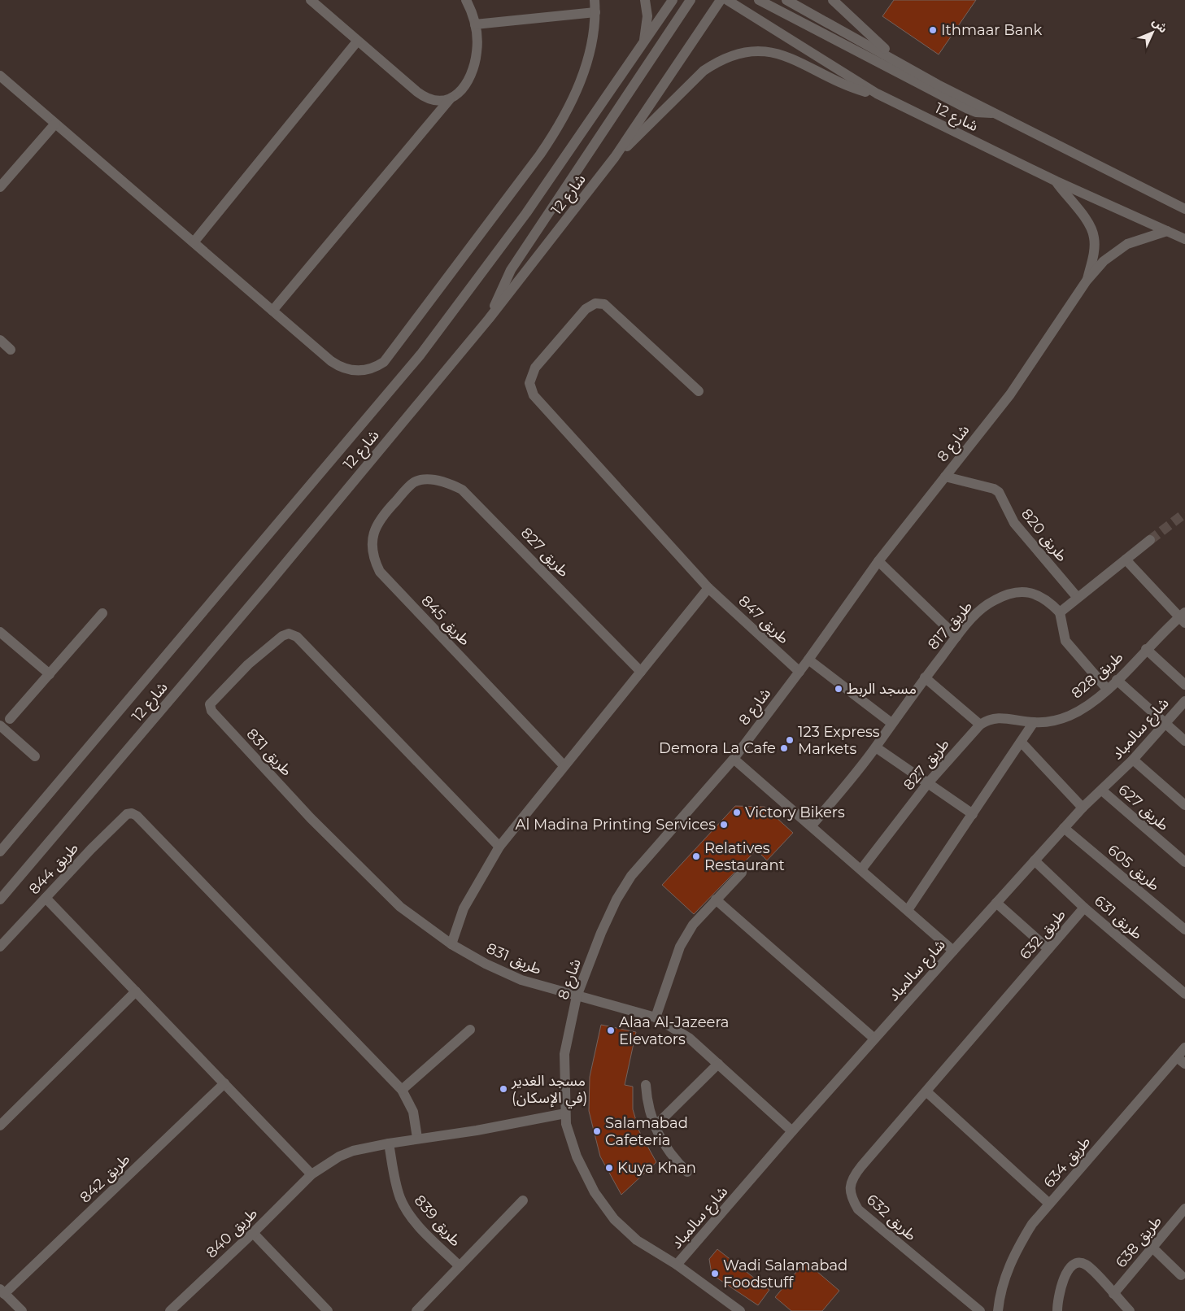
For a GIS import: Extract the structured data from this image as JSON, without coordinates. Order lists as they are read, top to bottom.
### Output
{
  "streets": {
    "street": [
      "شارع 12",
      "شارع 8",
      "طريق 820",
      "طريق 827",
      "طريق 847",
      "طريق 845",
      "طريق 817",
      "طريق 828",
      "شارع سالمباد",
      "طريق 831",
      "طريق 627",
      "طريق 605",
      "طريق 844",
      "طريق 631",
      "طريق 632",
      "طريق 634",
      "طريق 842",
      "طريق 839",
      "طريق 840",
      "طريق 638"
    ]
  },
  "crossings": [
    ["شارع 12", "شارع 8"],
    ["شارع 8", "طريق 820"],
    ["شارع 8", "طريق 847"],
    ["شارع 8", "شارع سالمباد"],
    ["شارع 8", "طريق 831"],
    ["شارع 8", "طريق 840"],
    ["طريق 827", "طريق 845"],
    ["طريق 827", "طريق 828"],
    ["شارع سالمباد", "طريق 831"],
    ["شارع سالمباد", "طريق 627"],
    ["شارع سالمباد", "طريق 605"],
    ["شارع سالمباد", "طريق 631"],
    ["طريق 631", "طريق 632"],
    ["طريق 839", "طريق 840"]
  ],
  "places": [
    "Ithmaar Bank",
    "مسجد الربط",
    "123 Express Markets",
    "Demora La Cafe",
    "Victory Bikers",
    "Al Madina Printing Services",
    "Relatives Restaurant",
    "Alaa Al-Jazeera Elevators",
    "مسجد الغدير (في الإسكان)",
    "Salamabad Cafeteria",
    "Kuya Khan",
    "Wadi Salamabad Foodstuff"
  ],
  "north": "top right"
}
